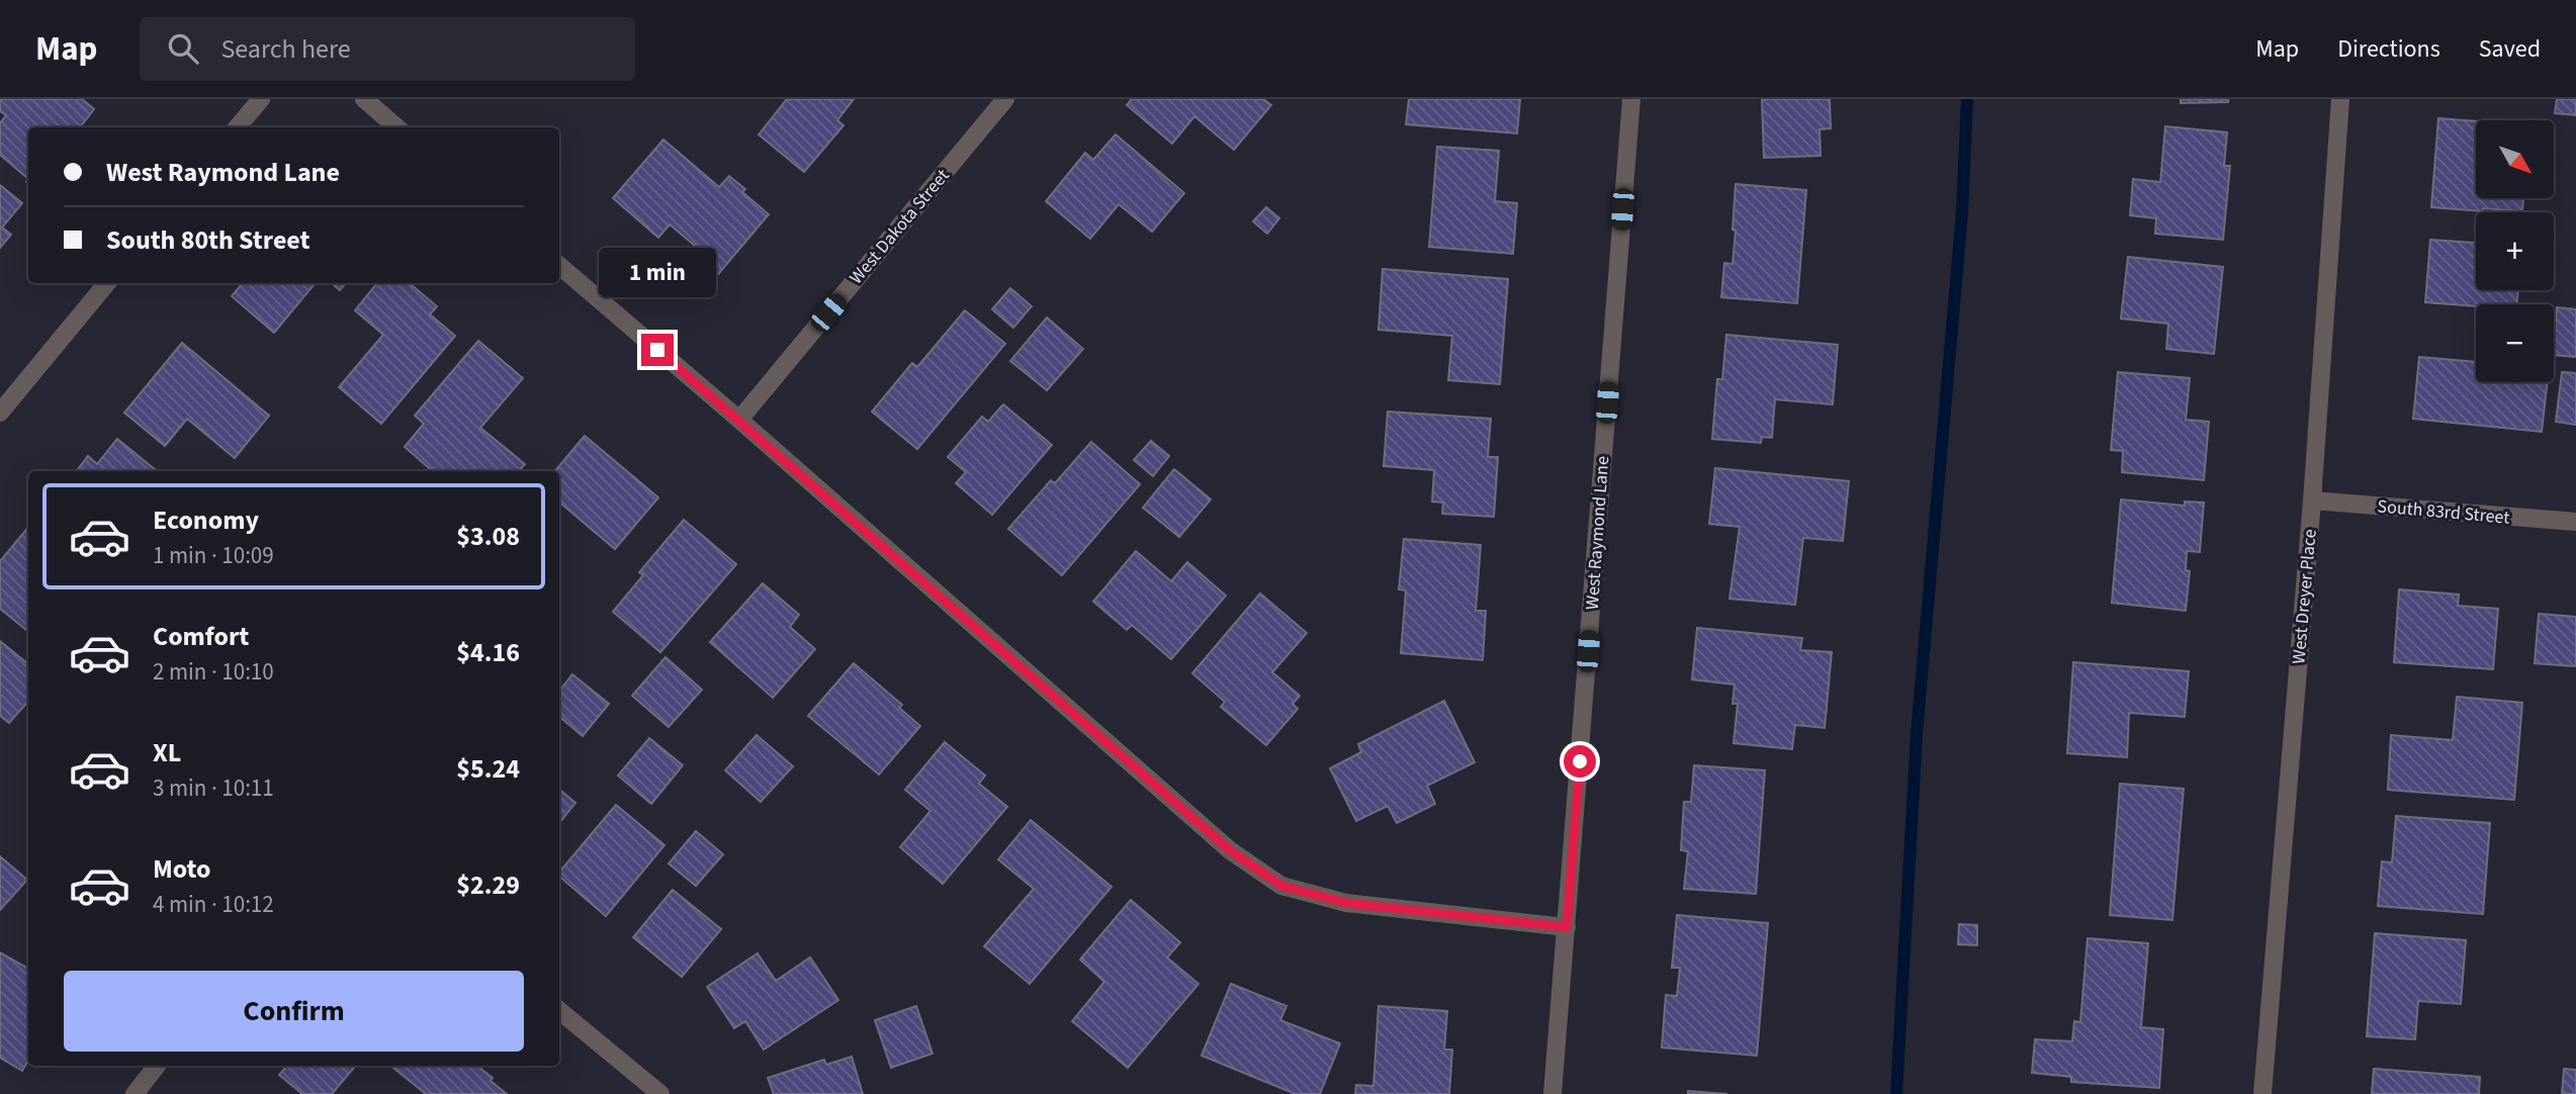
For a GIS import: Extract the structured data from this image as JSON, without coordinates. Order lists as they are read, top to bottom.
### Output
{
  "streets": {
    "street": [
      "West Dakota Street",
      "South 83rd Street",
      "West Raymond Lane",
      "West Dreyer Place"
    ]
  },
  "crossings": [
    ["South 83rd Street", "West Dreyer Place"]
  ],
  "north": "bottom right",
  "page": {
    "header": "Map",
    "search": "Search here",
    "nav": ["Map", "Directions", "Saved"],
    "map_buttons": ["+", "−"],
    "banner": ["West Raymond Lane", "South 80th Street"],
    "bubble": "1 min",
    "list": [
      {
        "name": "Economy",
        "note": "1 min · 10:09",
        "value": "$3.08"
      },
      {
        "name": "Comfort",
        "note": "2 min · 10:10",
        "value": "$4.16"
      },
      {
        "name": "XL",
        "note": "3 min · 10:11",
        "value": "$5.24"
      },
      {
        "name": "Moto",
        "note": "4 min · 10:12",
        "value": "$2.29"
      }
    ],
    "buttons": "Confirm"
  }
}
